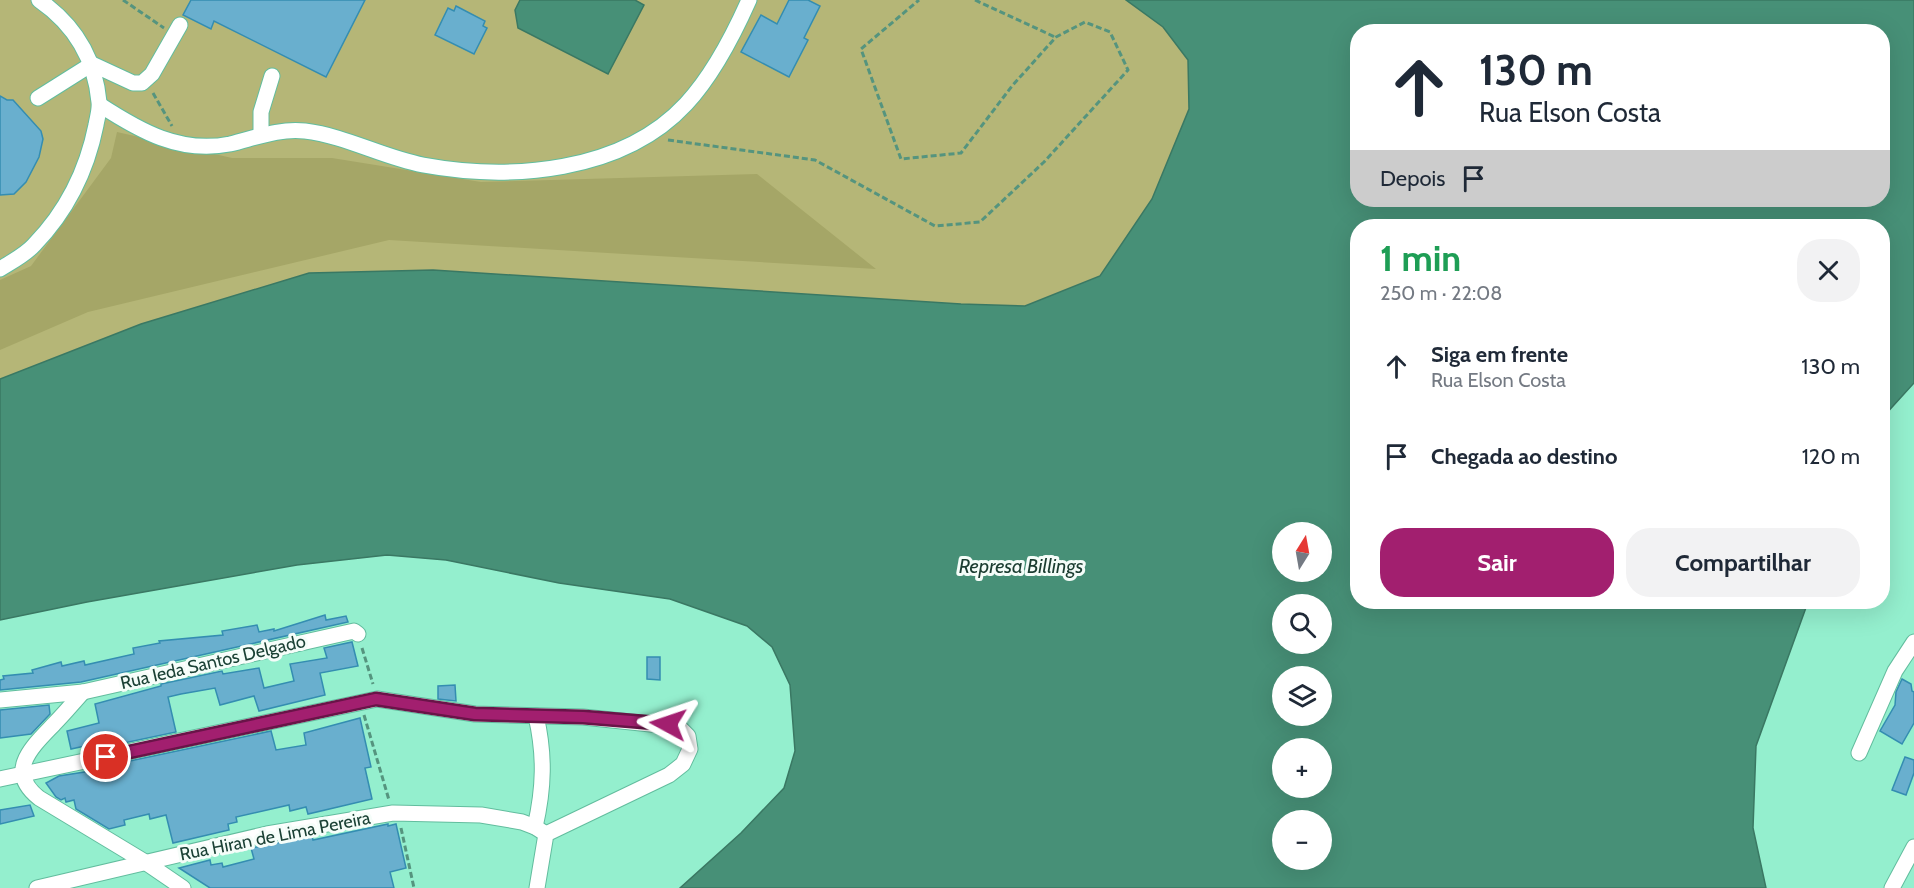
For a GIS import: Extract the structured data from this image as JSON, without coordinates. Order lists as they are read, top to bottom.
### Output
{
  "streets": {
    "street": ["Rua Ieda Santos Delgado", "Rua Hiran de Lima Pereira"]
  },
  "water": ["Represa Billings"],
  "north": "top",
  "page": {
    "turn": ["130 m", "Rua Elson Costa"],
    "then": "Depois",
    "heading": ["1 min", "250 m · 22:08"],
    "list": [
      {
        "name": "Siga em frente",
        "note": "Rua Elson Costa",
        "value": "130 m"
      },
      {
        "name": "Chegada ao destino",
        "value": "120 m"
      }
    ],
    "buttons": ["Sair", "Compartilhar"],
    "map_buttons": ["+", "−"]
  }
}
